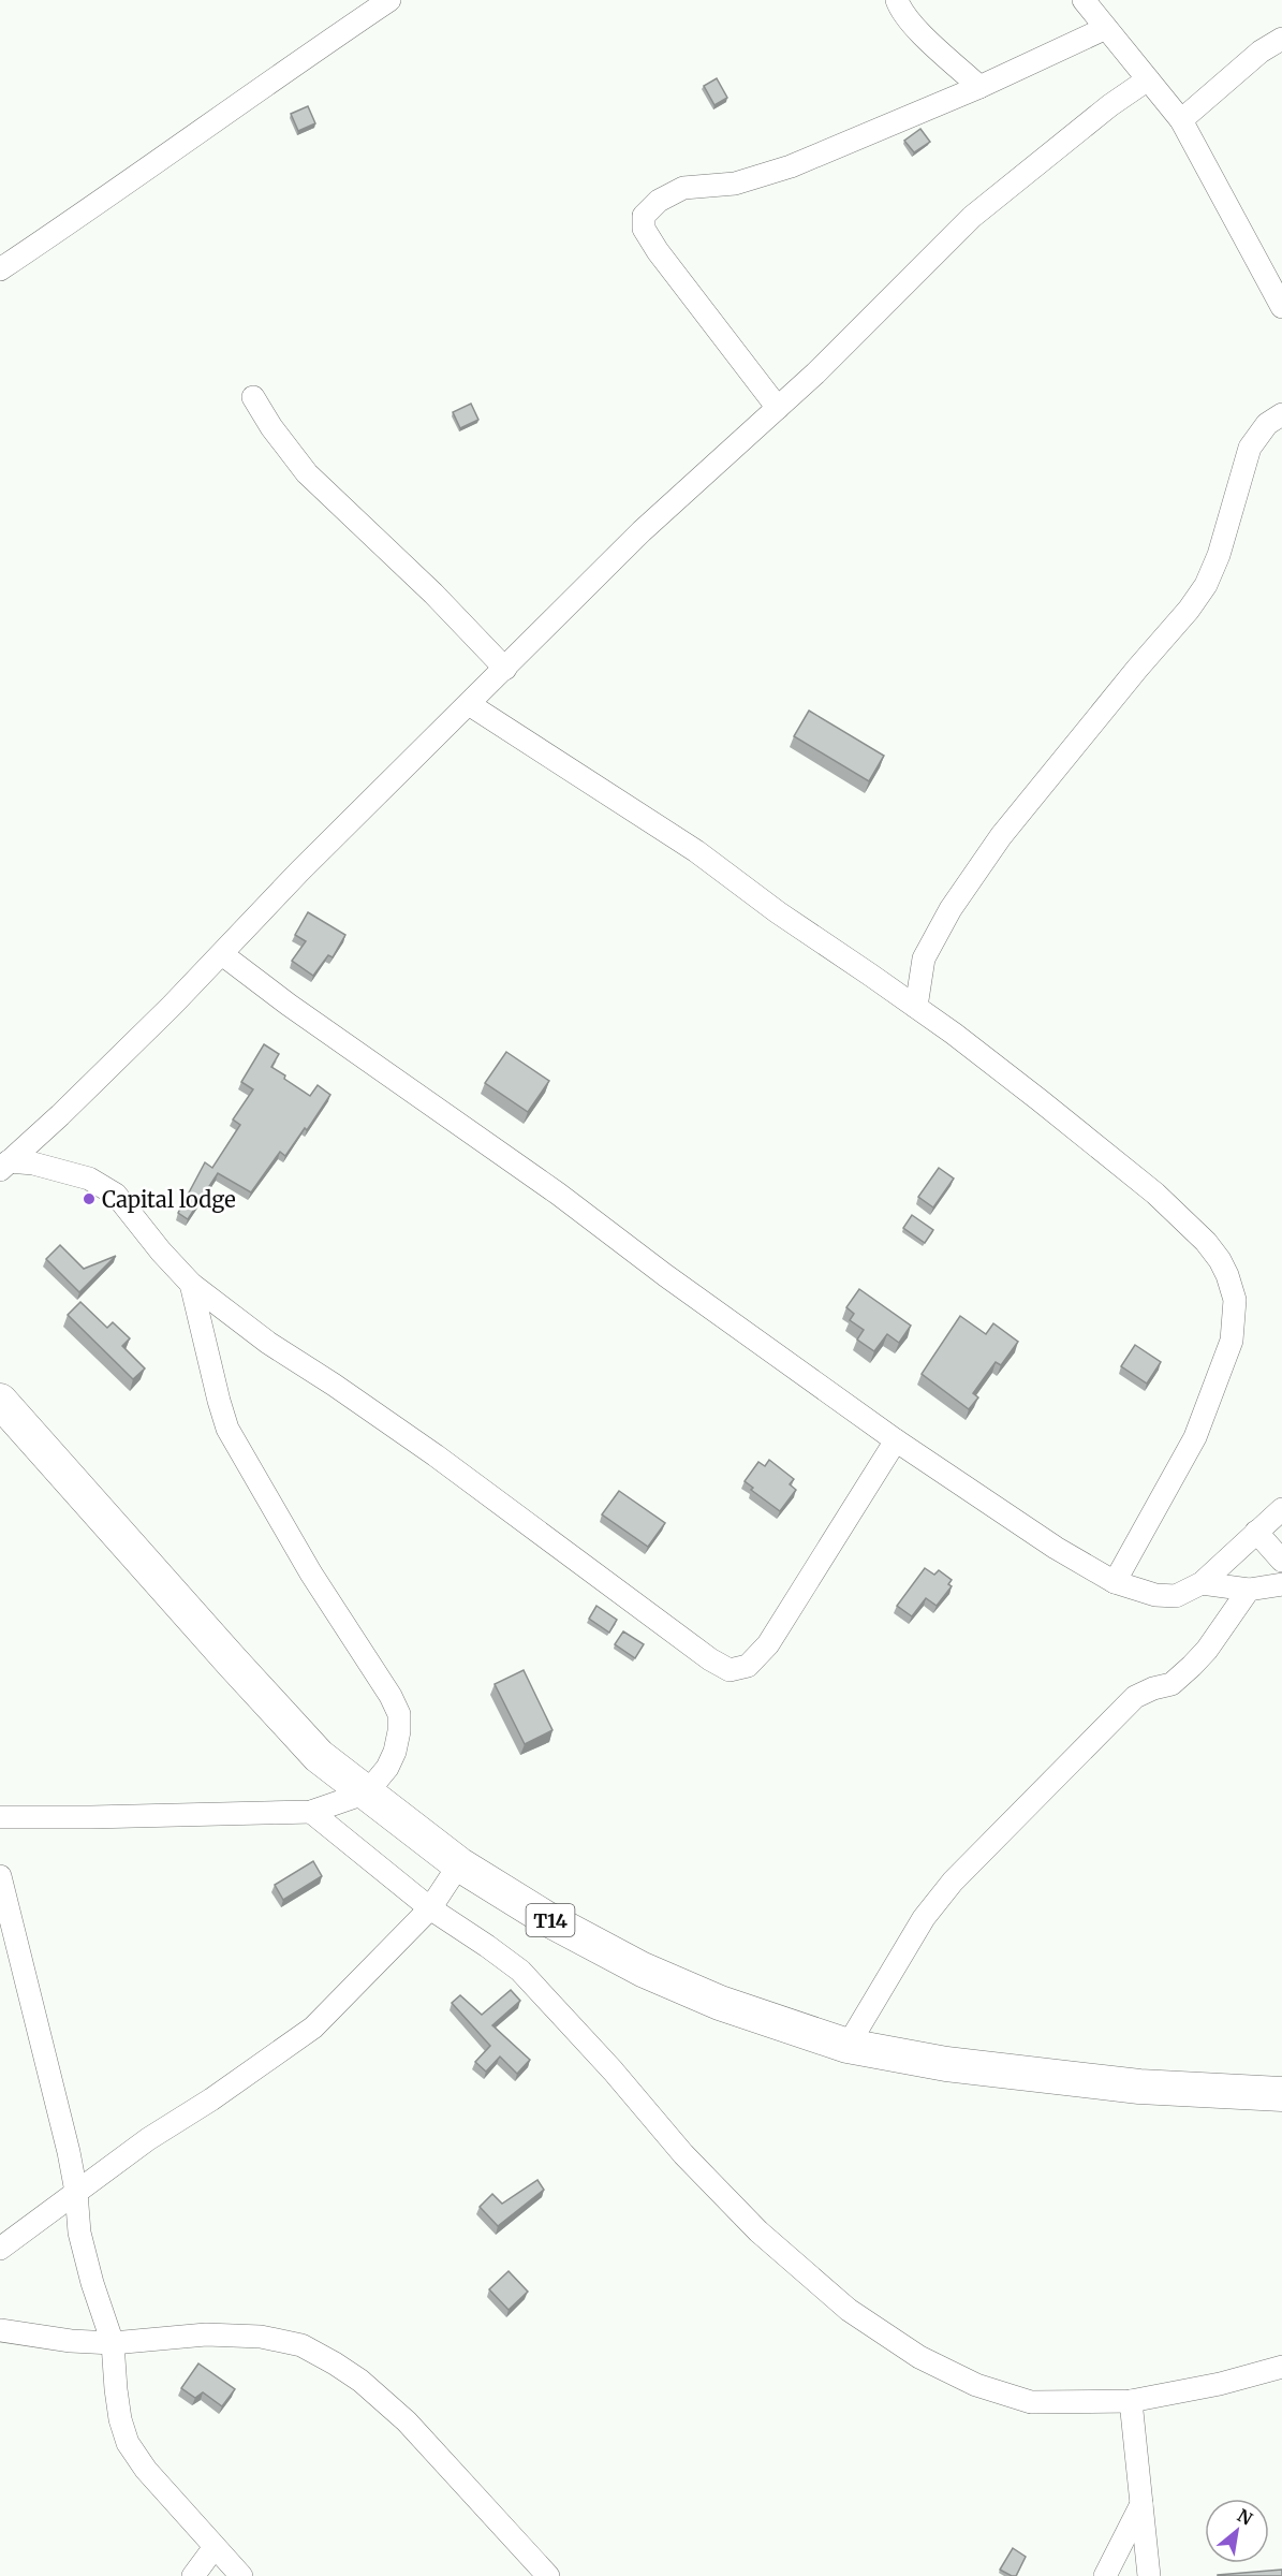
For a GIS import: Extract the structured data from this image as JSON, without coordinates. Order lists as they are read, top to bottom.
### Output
{
  "streets": {
    "highway": ["T14"]
  },
  "places": ["Capital lodge"],
  "north": "top right"
}
